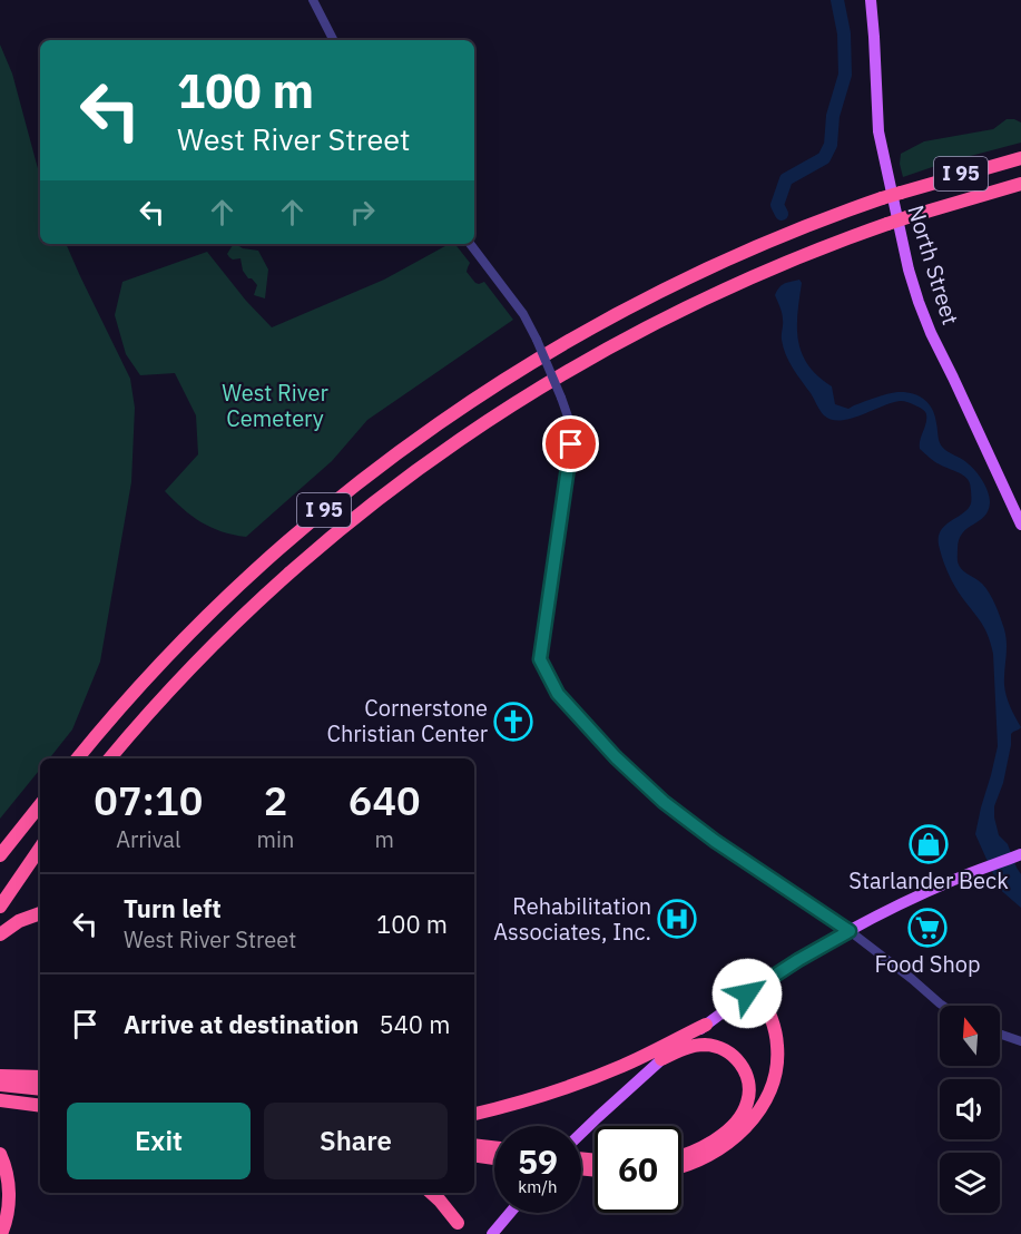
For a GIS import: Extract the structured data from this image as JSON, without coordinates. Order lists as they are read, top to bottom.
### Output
{
  "streets": {
    "highway": ["I 95"],
    "main road": ["North Street"]
  },
  "parks": ["West River Cemetery"],
  "places": {
    "church": ["Cornerstone Christian Center"],
    "shop": ["Starlander Beck"],
    "hospital": ["Rehabilitation Associates, Inc."],
    "supermarket": ["Food Shop"]
  },
  "north": "top",
  "page": {
    "turn": ["100 m", "West River Street"],
    "eta": [
      "07:10",
      "Arrival",
      "2",
      "min",
      "640",
      "m"
    ],
    "list": [
      {
        "name": "Turn left",
        "note": "West River Street",
        "value": "100 m"
      },
      {
        "name": "Arrive at destination",
        "value": "540 m"
      }
    ],
    "buttons": ["Exit", "Share"],
    "speed": "59 km/h",
    "limit": "60"
  }
}
